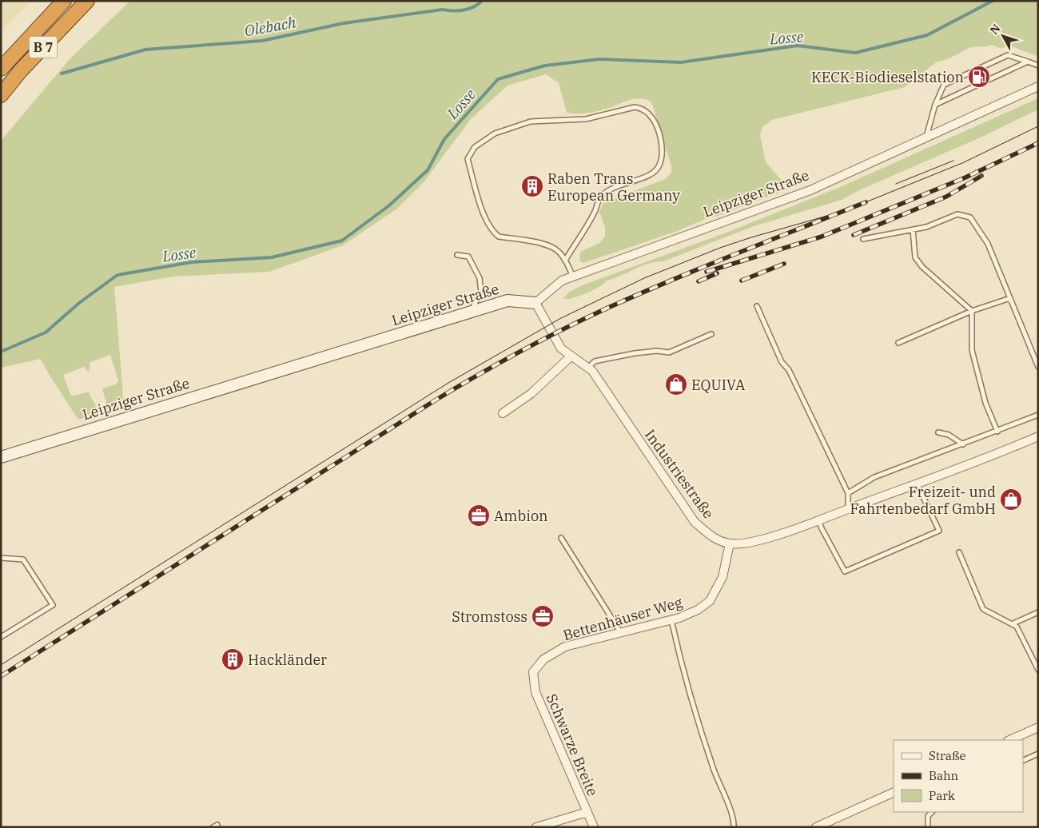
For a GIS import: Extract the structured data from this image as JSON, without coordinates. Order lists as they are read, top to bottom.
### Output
{
  "streets": {
    "highway": ["B 7"],
    "street": [
      "Leipziger Straße",
      "Industriestraße",
      "Bettenhäuser Weg",
      "Schwarze Breite"
    ]
  },
  "crossings": [
    ["Leipziger Straße", "Industriestraße"],
    ["Industriestraße", "Bettenhäuser Weg"],
    ["Bettenhäuser Weg", "Schwarze Breite"]
  ],
  "water": ["Olebach", "Losse"],
  "places": {
    "fuel station": ["KECK-Biodieselstation"],
    "building": ["Raben Trans European Germany", "Hackländer"],
    "shop": ["EQUIVA", "Freizeit- und Fahrtenbedarf GmbH"],
    "office": ["Ambion", "Stromstoss"]
  },
  "legend": ["Straße", "Bahn", "Park"],
  "north": "top left"
}
